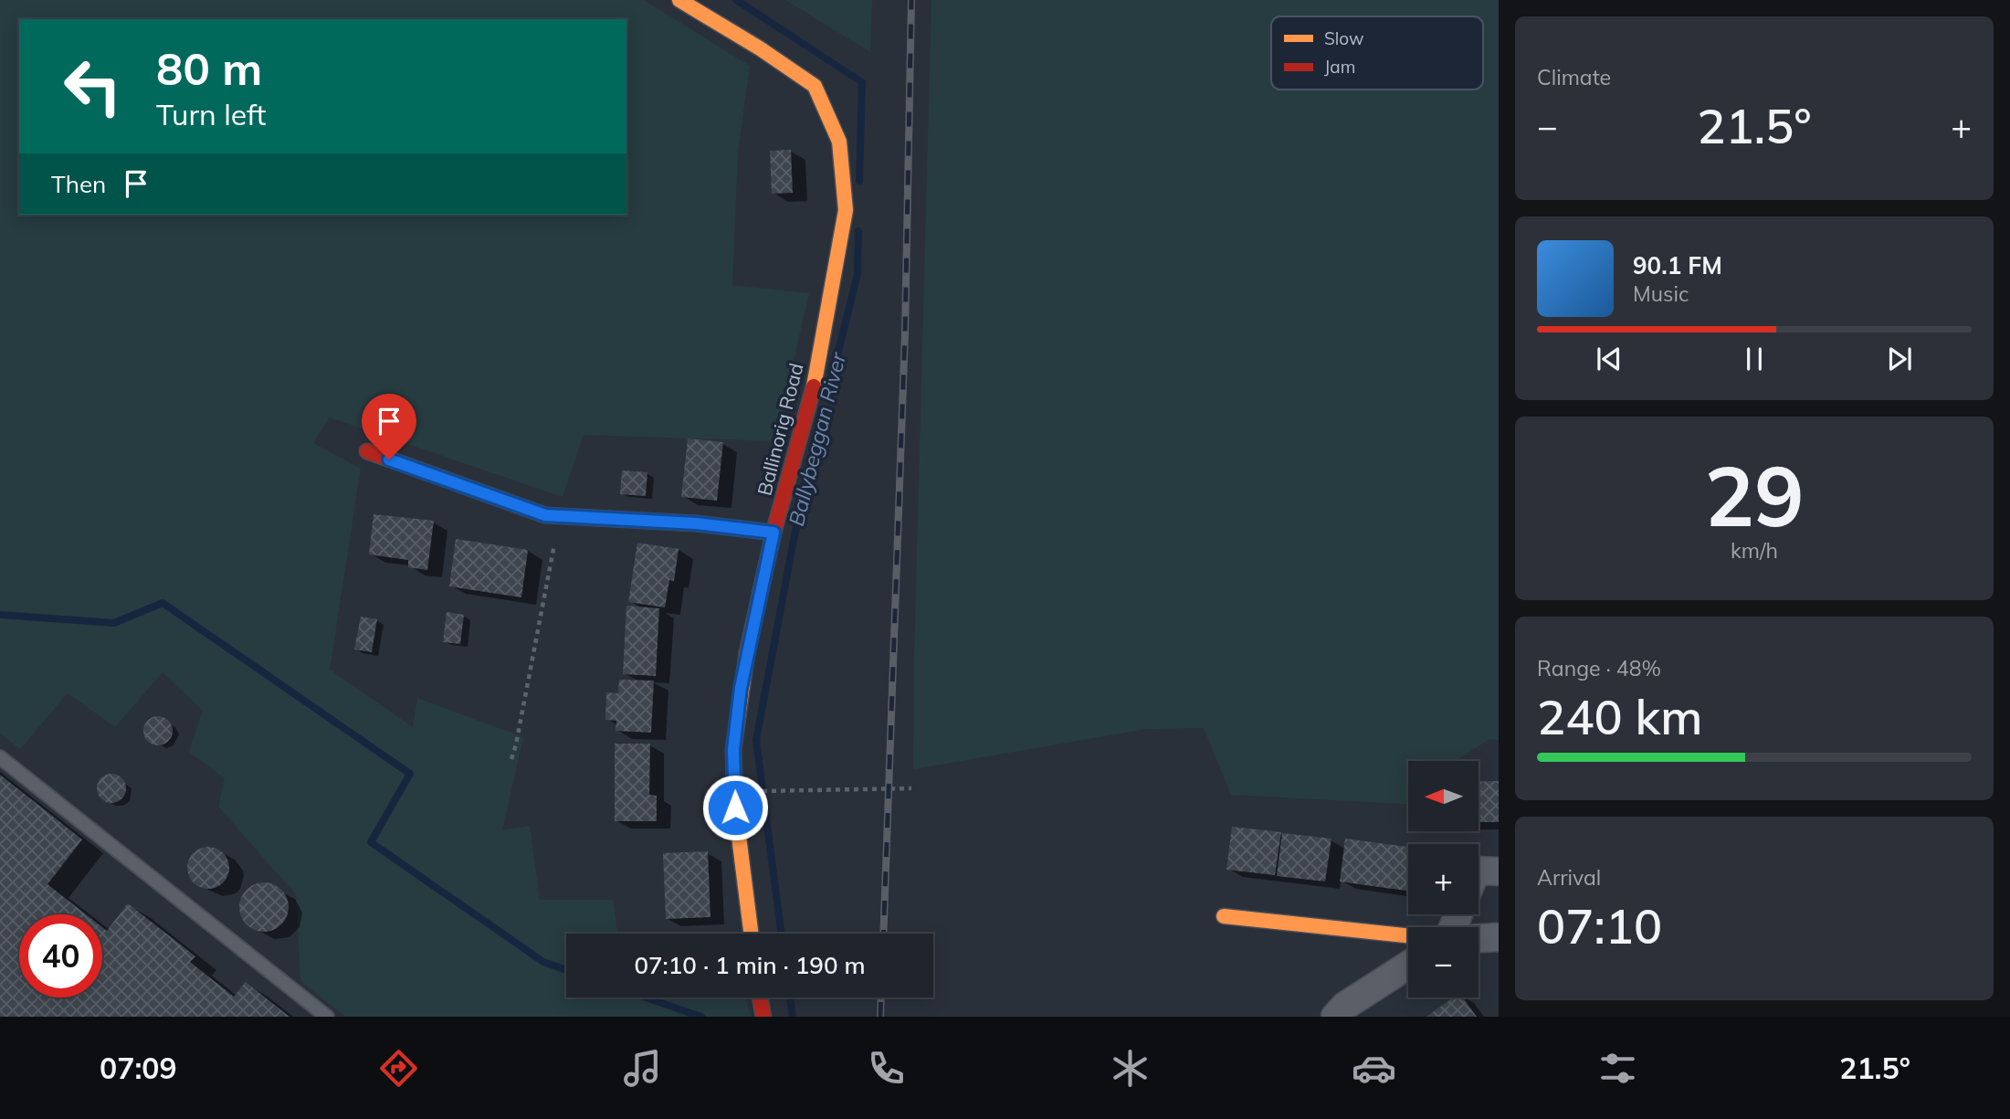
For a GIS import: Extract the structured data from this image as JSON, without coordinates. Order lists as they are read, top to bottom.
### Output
{
  "streets": {
    "street": ["Ballinorig Road"]
  },
  "water": ["Ballybeggan River"],
  "legend": ["Slow", "Jam"],
  "north": "left",
  "page": {
    "tile": [
      "Climate",
      ["29", "km/h"],
      ["Range · 48%", "240 km"],
      ["Arrival", "07:10"]
    ],
    "turn": ["80 m", "Turn left"],
    "heat": ["−", "21.5°", "+"],
    "then": "Then",
    "song": ["90.1 FM", "Music"],
    "map_buttons": ["+", "−"],
    "limit": "40",
    "trip": "07:10 · 1 min · 190 m",
    "tabs": ["07:09", "21.5°"]
  }
}
